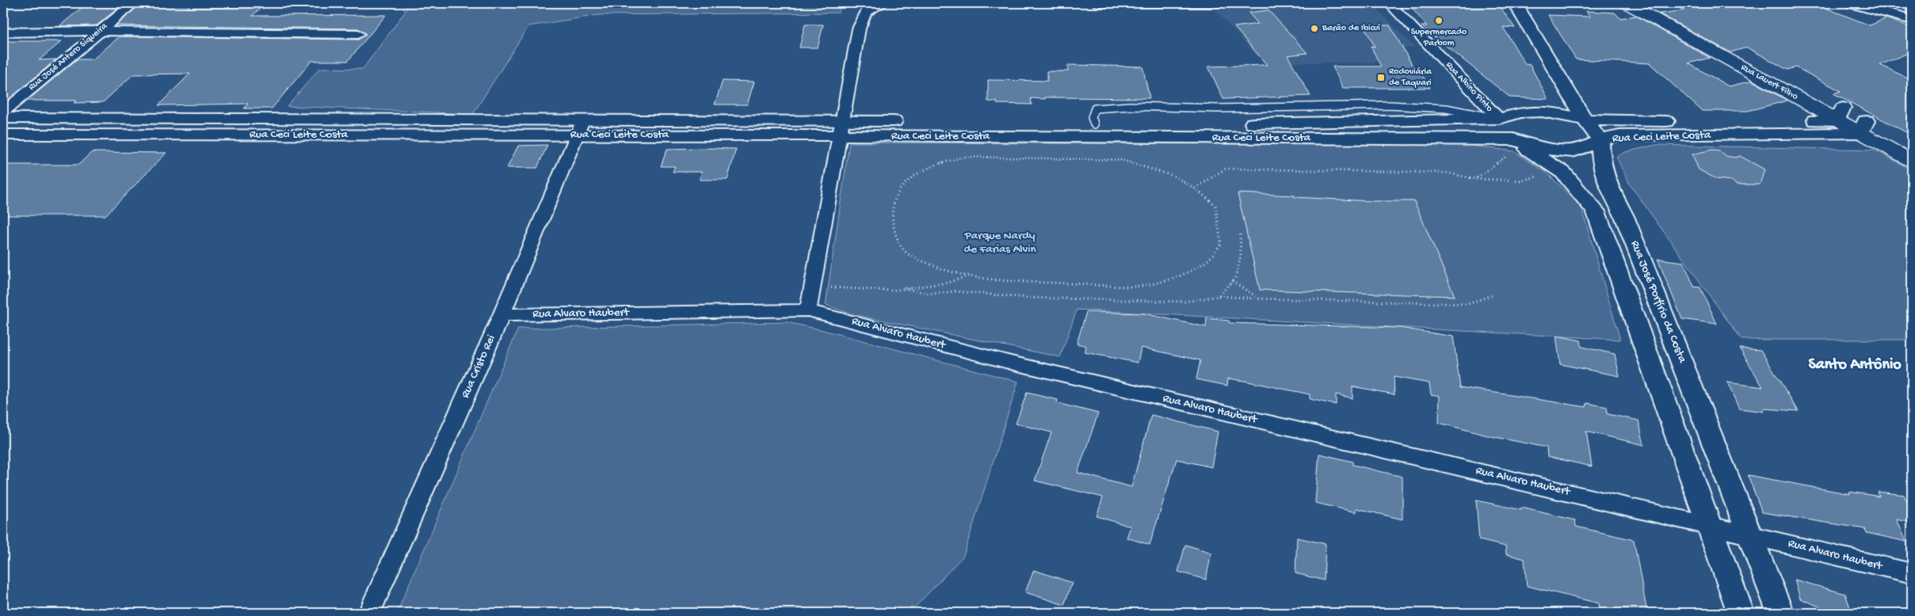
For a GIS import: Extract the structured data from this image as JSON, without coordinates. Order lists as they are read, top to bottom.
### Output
{
  "streets": {
    "main road": ["Rua Lauert Filho"],
    "street": [
      "Rua José Antero Siqueira",
      "Rua Albino Pinto",
      "Rua Ceci Leite Costa",
      "Rua José Porfírio da Costa",
      "Rua Alvaro Haubert",
      "Rua Cristo Rei"
    ]
  },
  "crossings": [
    ["Rua Lauert Filho", "Rua Ceci Leite Costa"],
    ["Rua Albino Pinto", "Rua Ceci Leite Costa"],
    ["Rua Ceci Leite Costa", "Rua José Porfírio da Costa"],
    ["Rua Ceci Leite Costa", "Rua Cristo Rei"],
    ["Rua José Porfírio da Costa", "Rua Alvaro Haubert"],
    ["Rua Alvaro Haubert", "Rua Cristo Rei"]
  ],
  "districts": ["Santo Antônio"],
  "parks": ["Parque Nardy de Farias Alvin"],
  "places": {
    "other": ["Supermercado Parbom", "Barão de Ibicuí"],
    "transit": ["Rodoviária de Taquari"]
  }
}
